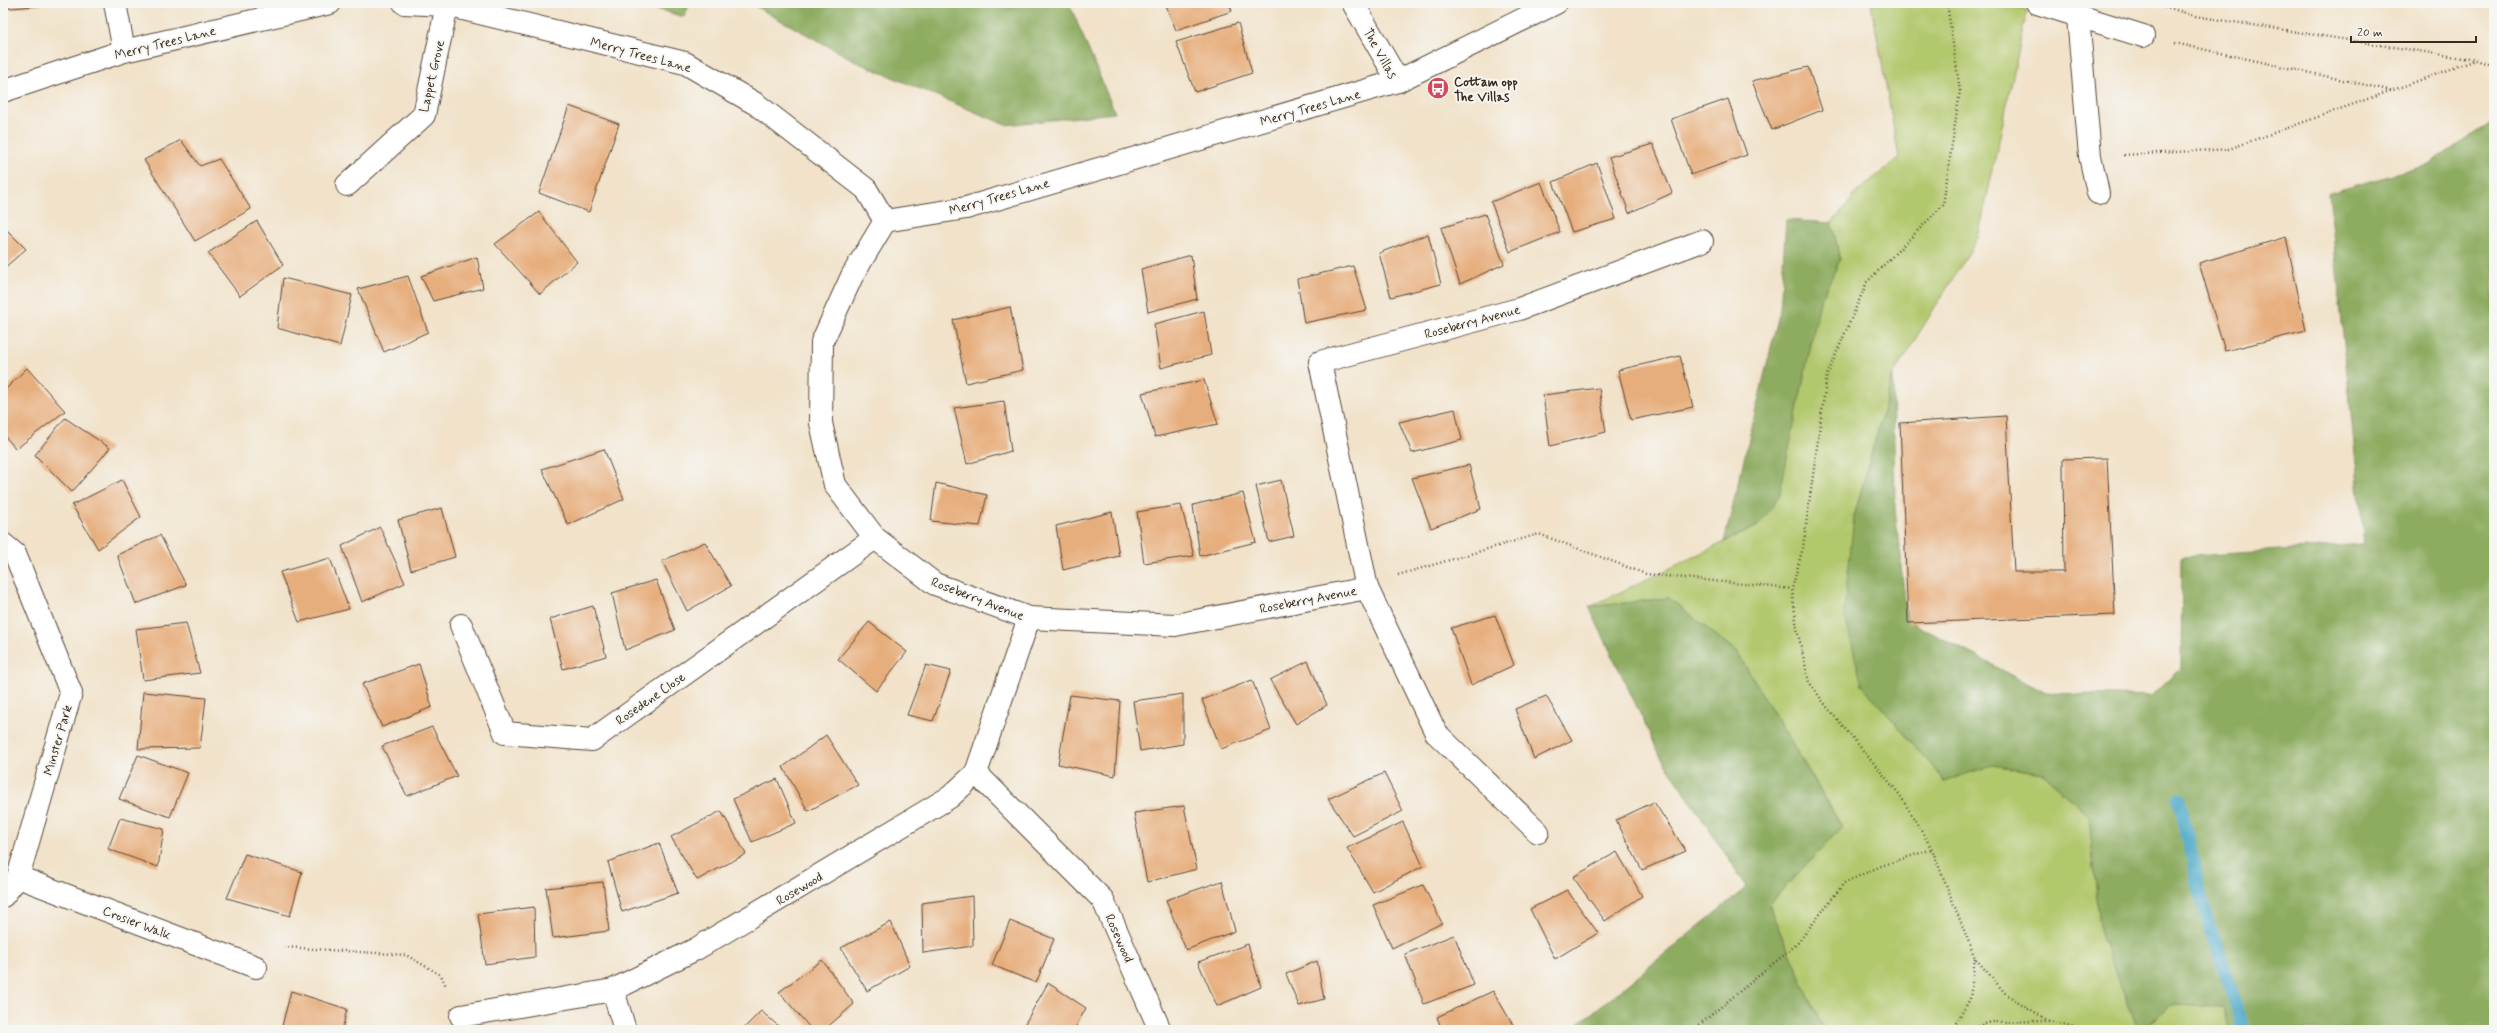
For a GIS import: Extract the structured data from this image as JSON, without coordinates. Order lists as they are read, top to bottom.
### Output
{
  "streets": {
    "street": [
      "Merry Trees Lane",
      "The Villas",
      "Lappet Grove",
      "Roseberry Avenue",
      "Rosedene Close",
      "Minster Park",
      "Rosewood",
      "Crosier Walk"
    ]
  },
  "crossings": [
    ["Merry Trees Lane", "The Villas"],
    ["Merry Trees Lane", "Lappet Grove"],
    ["Merry Trees Lane", "Roseberry Avenue"],
    ["Roseberry Avenue", "Rosedene Close"],
    ["Roseberry Avenue", "Rosewood"],
    ["Minster Park", "Crosier Walk"]
  ],
  "places": {
    "bus stop": ["Cottam opp The Villas"]
  },
  "scale_bar": "20 m"
}
